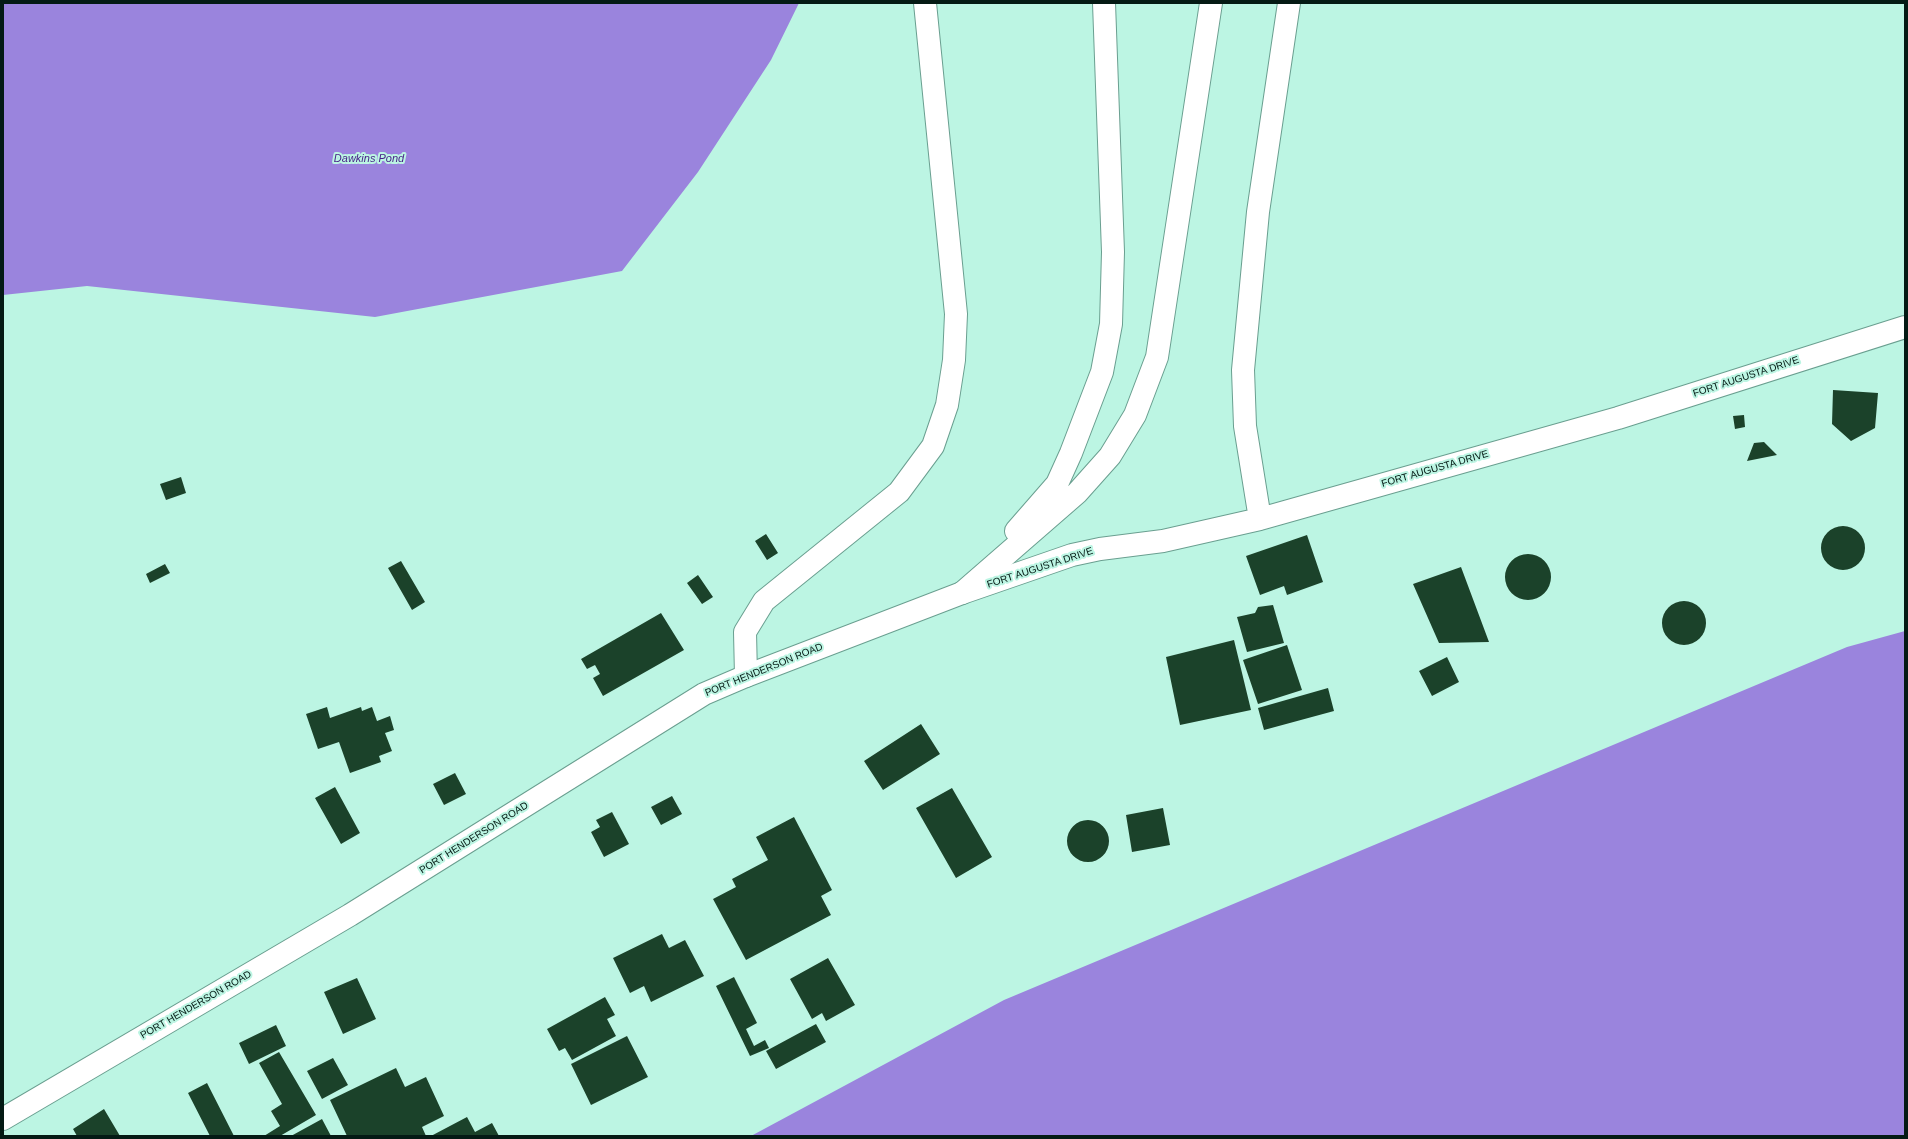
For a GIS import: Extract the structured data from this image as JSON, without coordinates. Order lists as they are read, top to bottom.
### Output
{
  "streets": {
    "main road": ["FORT AUGUSTA DRIVE", "PORT HENDERSON ROAD"]
  },
  "crossings": [
    ["FORT AUGUSTA DRIVE", "PORT HENDERSON ROAD"]
  ],
  "water": ["Dawkins Pond"]
}
